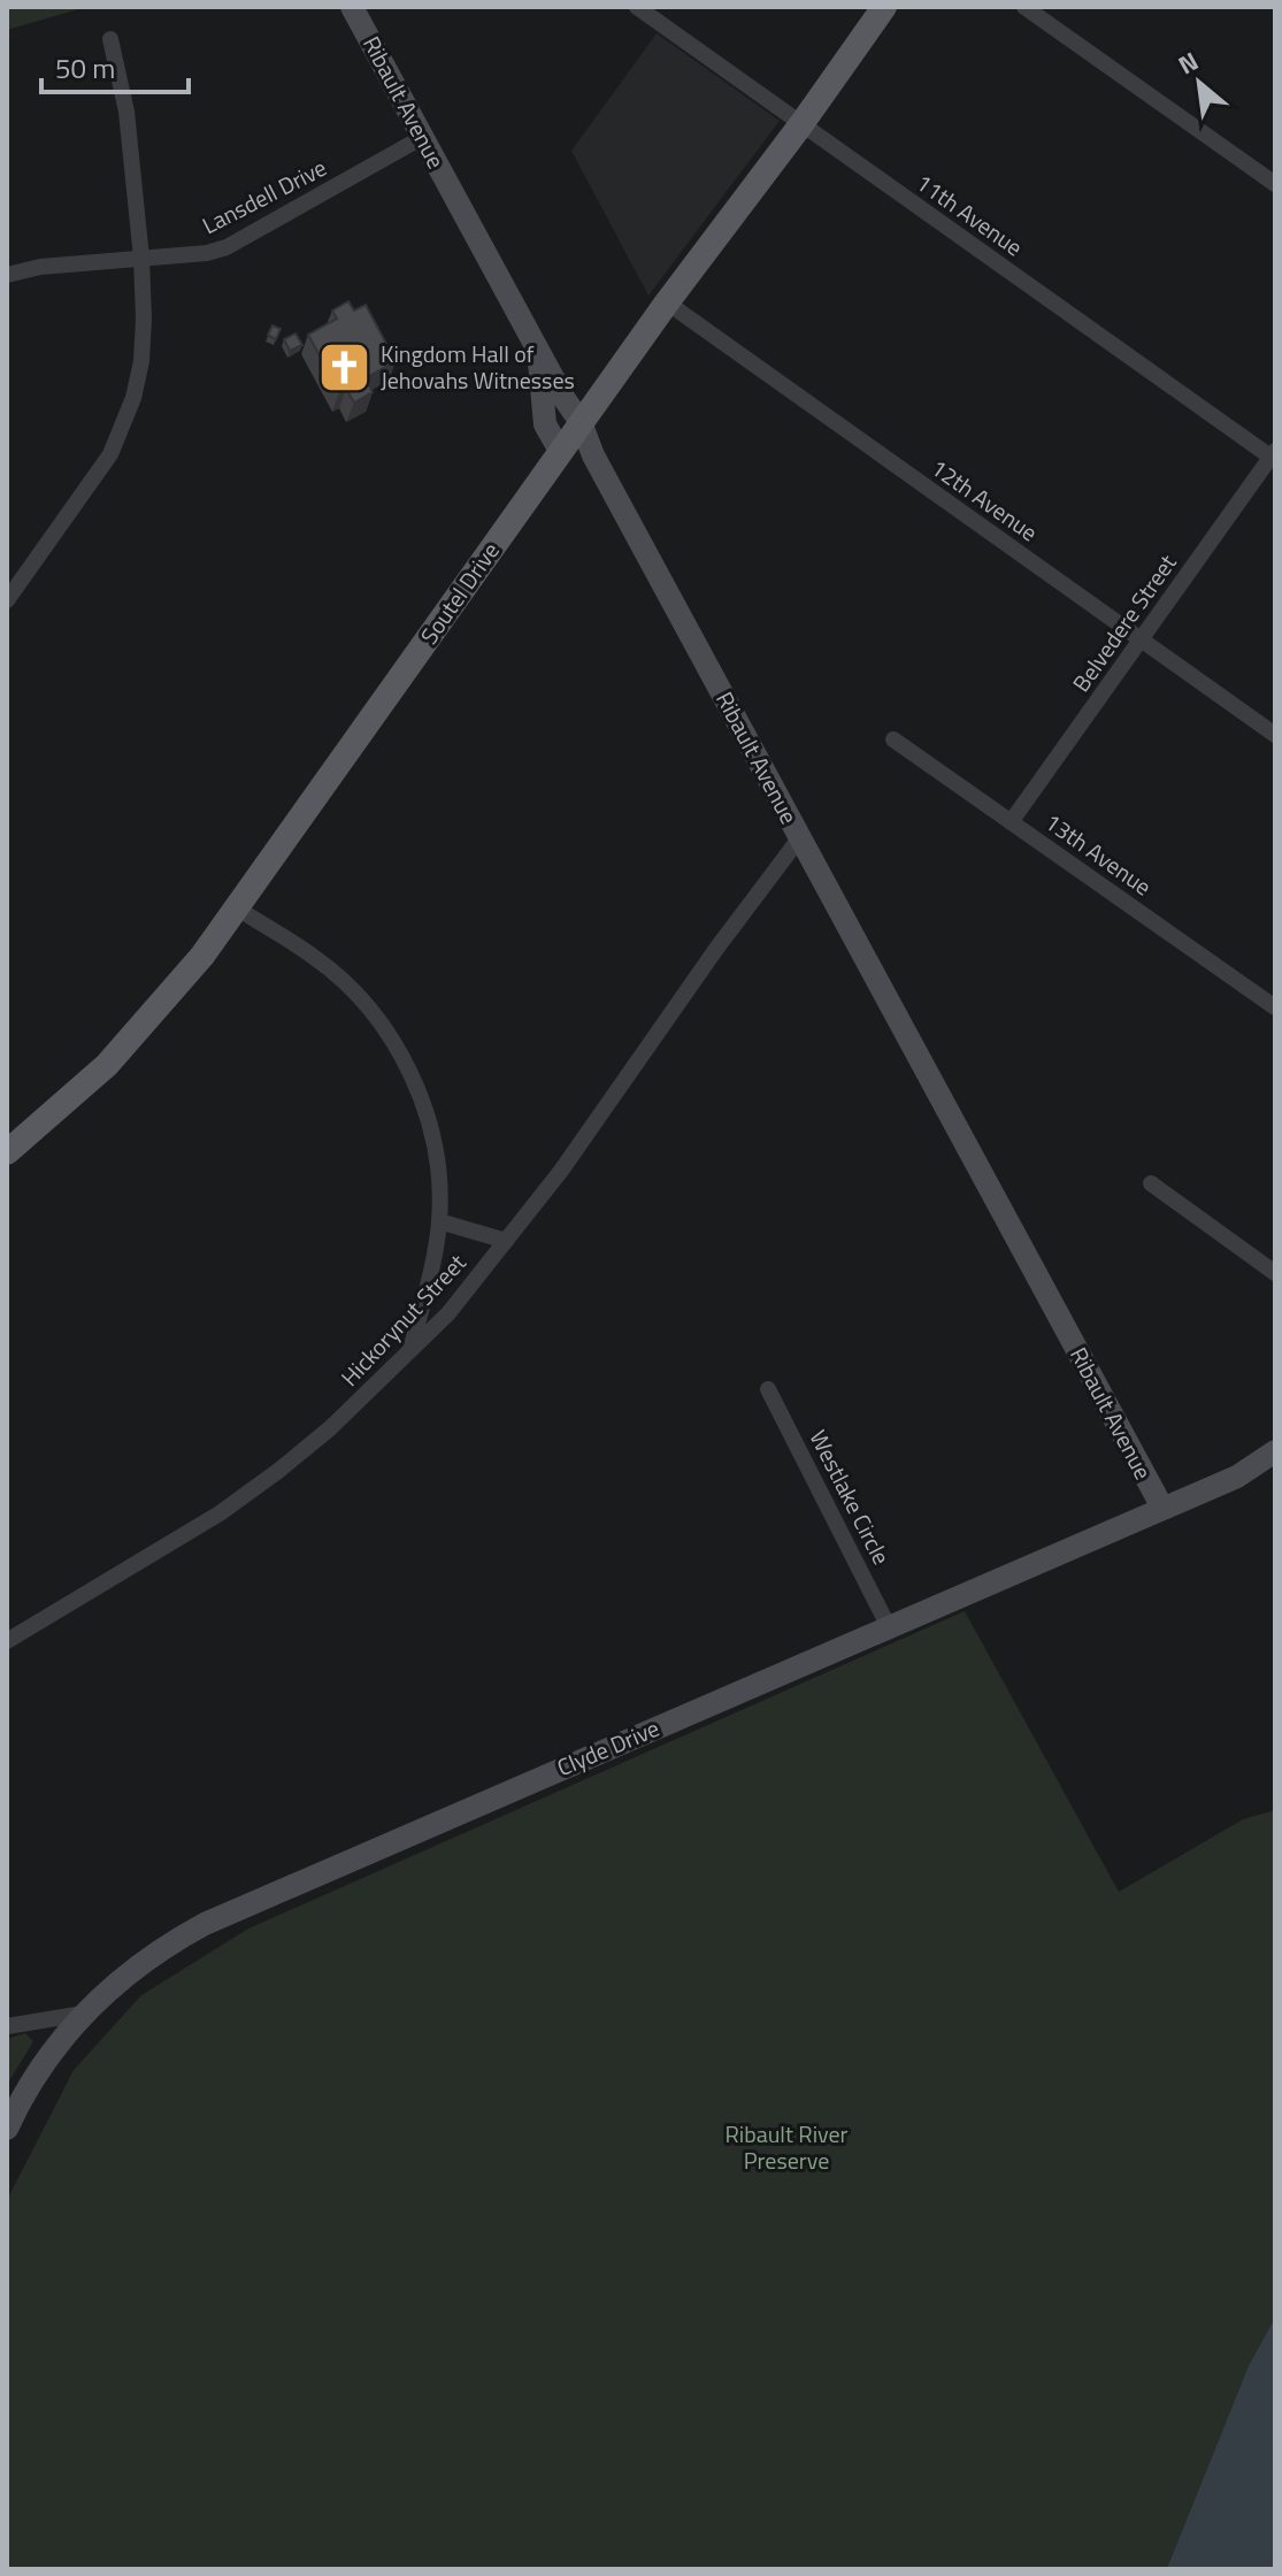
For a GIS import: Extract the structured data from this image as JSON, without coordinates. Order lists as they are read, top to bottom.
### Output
{
  "streets": {
    "main road": ["Soutel Drive"],
    "street": [
      "Ribault Avenue",
      "Lansdell Drive",
      "11th Avenue",
      "12th Avenue",
      "Belvedere Street",
      "13th Avenue",
      "Hickorynut Street",
      "Westlake Circle",
      "Clyde Drive"
    ]
  },
  "crossings": [
    ["Ribault Avenue", "Lansdell Drive"],
    ["Ribault Avenue", "Soutel Drive"],
    ["Ribault Avenue", "Hickorynut Street"],
    ["Ribault Avenue", "Clyde Drive"],
    ["11th Avenue", "Soutel Drive"],
    ["11th Avenue", "Belvedere Street"],
    ["12th Avenue", "Soutel Drive"],
    ["12th Avenue", "Belvedere Street"],
    ["Belvedere Street", "13th Avenue"],
    ["Westlake Circle", "Clyde Drive"]
  ],
  "parks": ["Ribault River Preserve"],
  "places": {
    "church": ["Kingdom Hall of Jehovahs Witnesses"]
  },
  "scale_bar": "50 m",
  "north": "top left"
}
